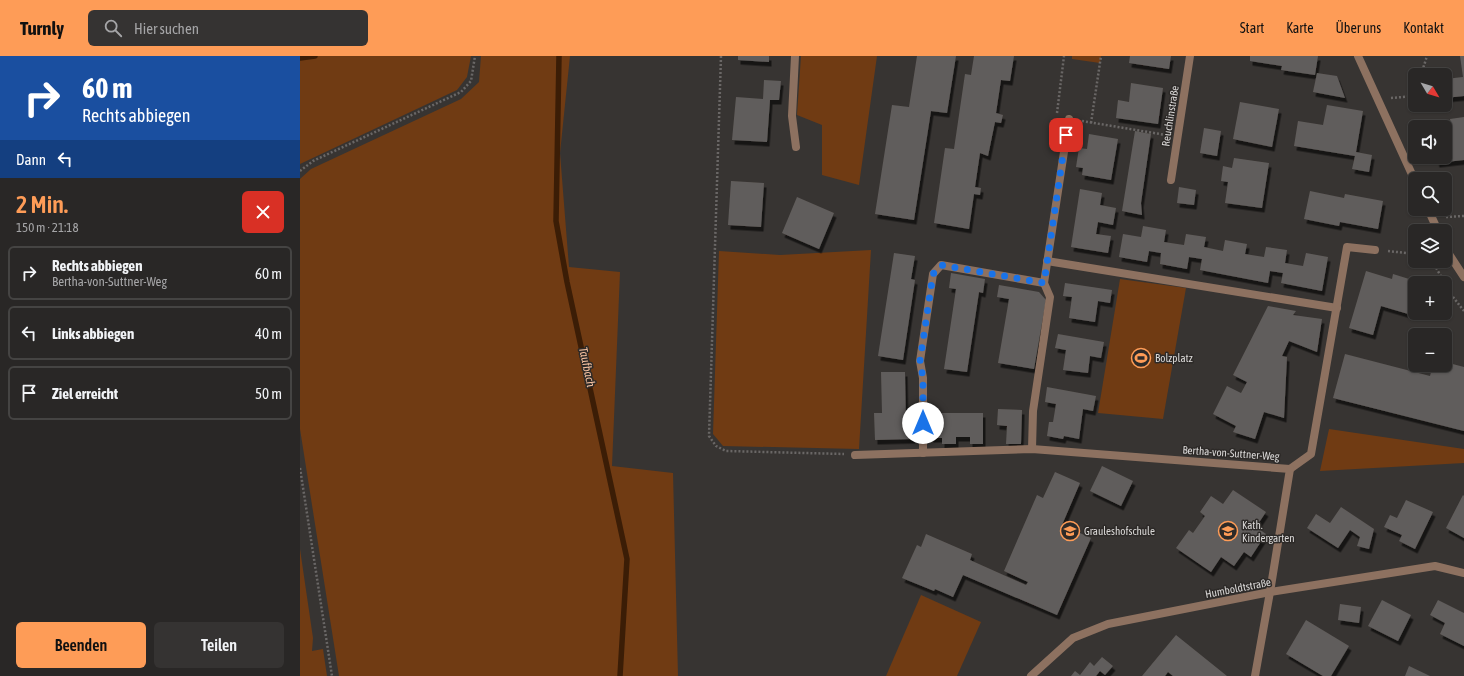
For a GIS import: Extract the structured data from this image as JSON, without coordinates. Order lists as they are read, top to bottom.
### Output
{
  "streets": {
    "street": ["Reuchlinstraße", "Bertha-von-Suttner-Weg", "Humboldtstraße"]
  },
  "crossings": [
    ["Bertha-von-Suttner-Weg", "Humboldtstraße"]
  ],
  "water": ["Taufbach"],
  "places": {
    "sports": ["Bolzplatz"],
    "school or university": ["Grauleshofschule", "Kath. Kindergarten"]
  },
  "north": "bottom right",
  "page": {
    "header": "Turnly",
    "search": "Hier suchen",
    "nav": [
      "Start",
      "Karte",
      "Über uns",
      "Kontakt"
    ],
    "turn": ["60 m", "Rechts abbiegen"],
    "map_buttons": ["+", "−"],
    "then": "Dann",
    "heading": ["2 Min.", "150 m · 21:18"],
    "list": [
      {
        "name": "Rechts abbiegen",
        "note": "Bertha-von-Suttner-Weg",
        "value": "60 m"
      },
      {
        "name": "Links abbiegen",
        "value": "40 m"
      },
      {
        "name": "Ziel erreicht",
        "value": "50 m"
      }
    ],
    "buttons": ["Beenden", "Teilen"]
  }
}
